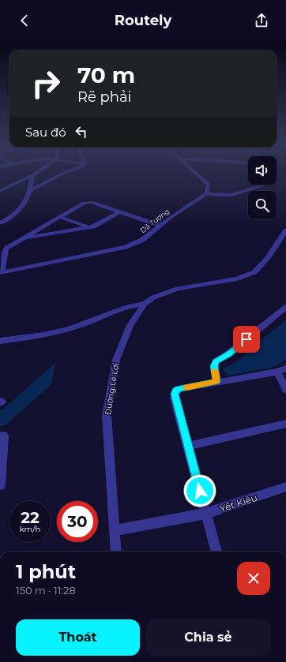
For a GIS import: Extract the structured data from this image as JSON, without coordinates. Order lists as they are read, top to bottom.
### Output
{
  "streets": {
    "street": ["Dã Tượng", "Đường Lê Lợi", "Yết Kiêu"]
  },
  "crossings": [
    ["Đường Lê Lợi", "Yết Kiêu"]
  ],
  "page": {
    "header": "Routely",
    "turn": ["70 m", "Rẽ phải"],
    "then": "Sau đó",
    "speed": "22 km/h",
    "limit": "30",
    "heading": ["1 phút", "150 m · 11:28"],
    "buttons": ["Thoát", "Chia sẻ"]
  }
}
